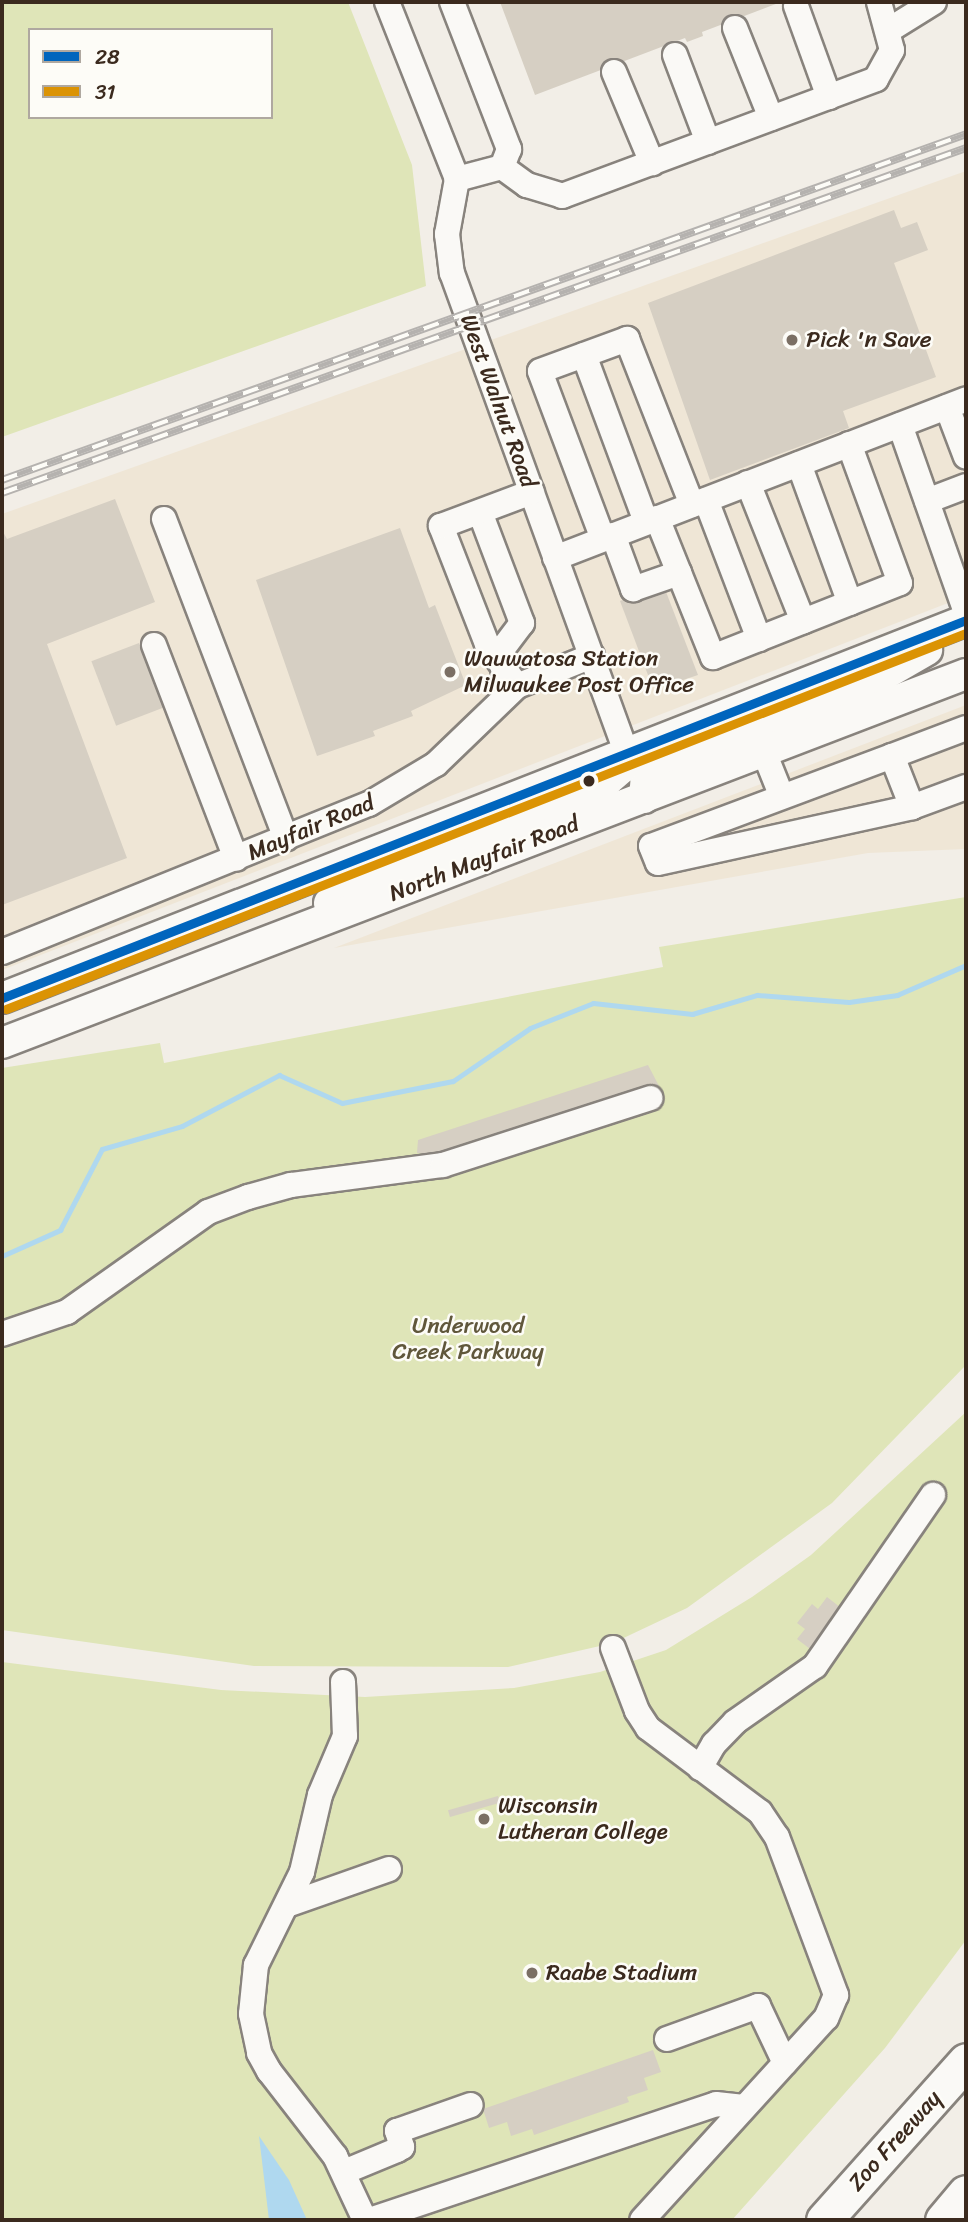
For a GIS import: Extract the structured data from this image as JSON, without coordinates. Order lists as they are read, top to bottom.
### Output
{
  "streets": {
    "highway": ["Zoo Freeway"],
    "main road": ["North Mayfair Road"],
    "street": ["West Walnut Road", "Mayfair Road"]
  },
  "crossings": [
    ["West Walnut Road", "Mayfair Road"],
    ["West Walnut Road", "North Mayfair Road"]
  ],
  "parks": ["Underwood Creek Parkway"],
  "places": [
    "Pick 'n Save",
    "Wauwatosa Station Milwaukee Post Office",
    "Wisconsin Lutheran College",
    "Raabe Stadium"
  ],
  "lines": ["transit line 28", "transit line 31"],
  "legend": ["28", "31"]
}
